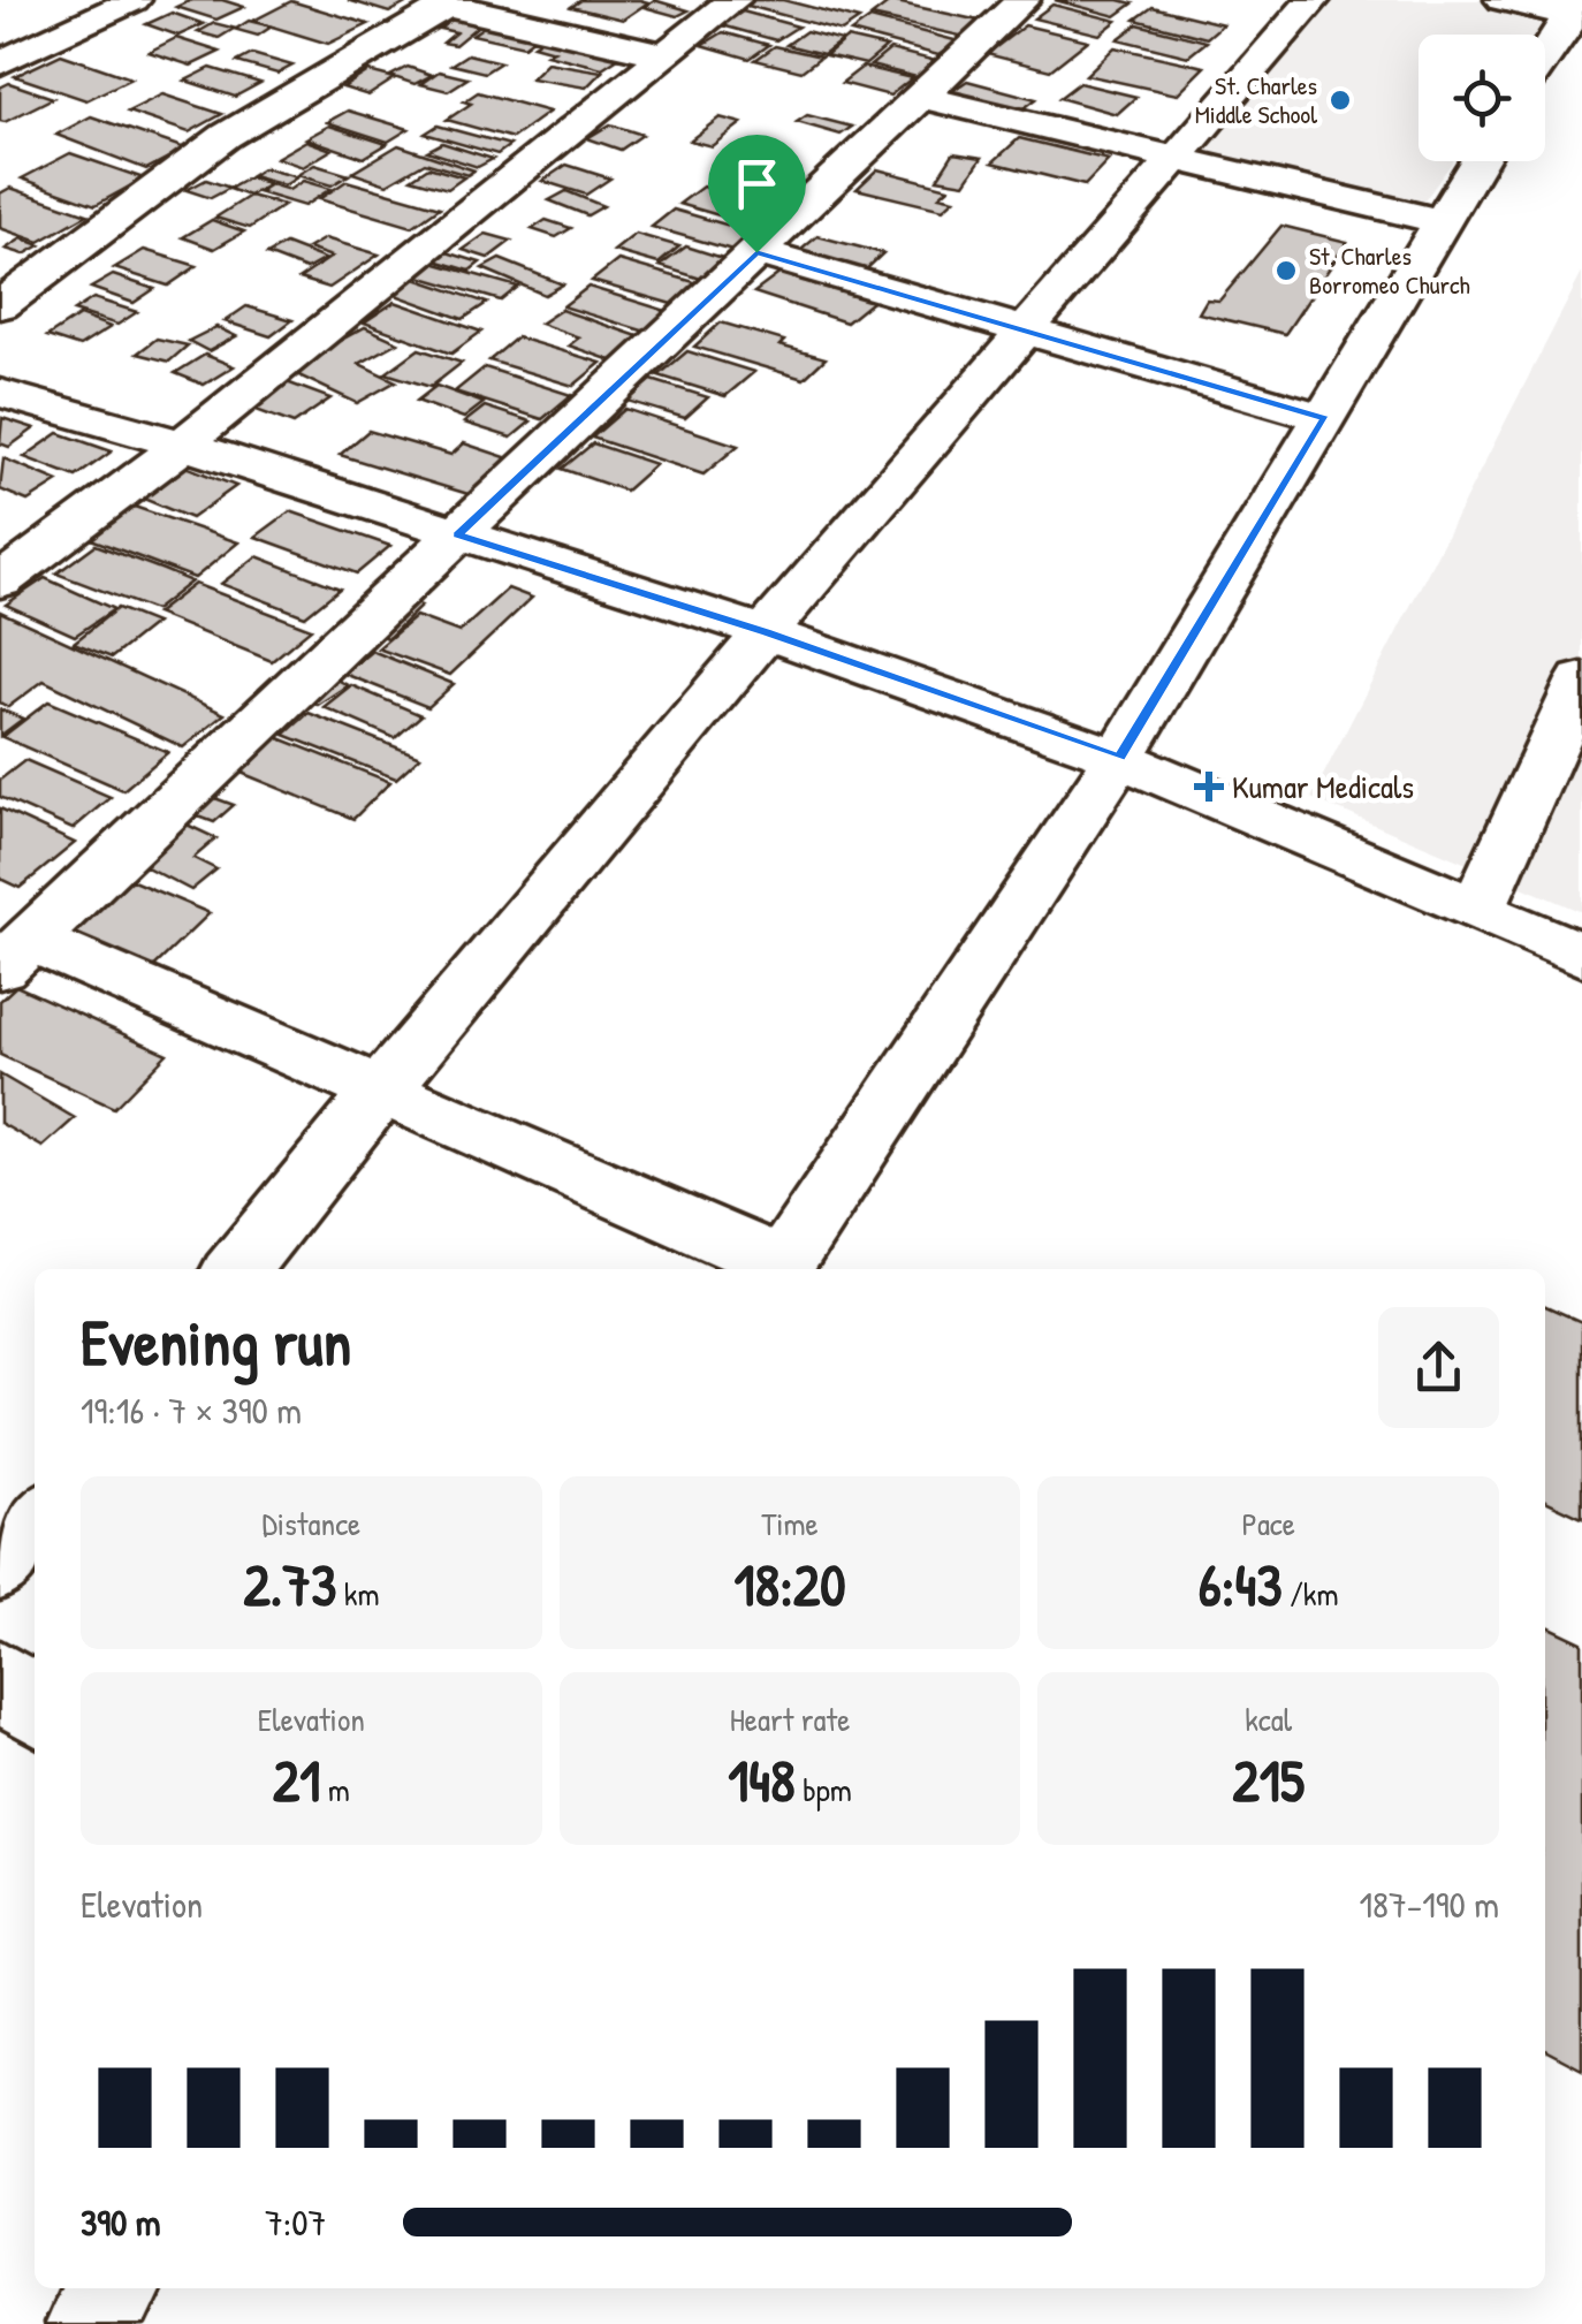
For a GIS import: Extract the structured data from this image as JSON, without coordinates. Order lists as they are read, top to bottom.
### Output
{
  "places": {
    "other": ["St. Charles Middle School", "St. Charles Borromeo Church"],
    "health": ["Kumar Medicals"]
  },
  "page": {
    "heading": ["Evening run", "19:16 · 7 × 390 m"],
    "stats": [
      ["Distance", "2.73 km"],
      ["Time", "18:20"],
      ["Pace", "6:43 /km"],
      ["Elevation", "21 m"],
      ["Heart rate", "148 bpm"],
      ["kcal", "215"]
    ],
    "chart": ["Elevation", "187–190 m"],
    "list": [
      {
        "name": "390 m",
        "note": "7:07"
      }
    ]
  }
}
